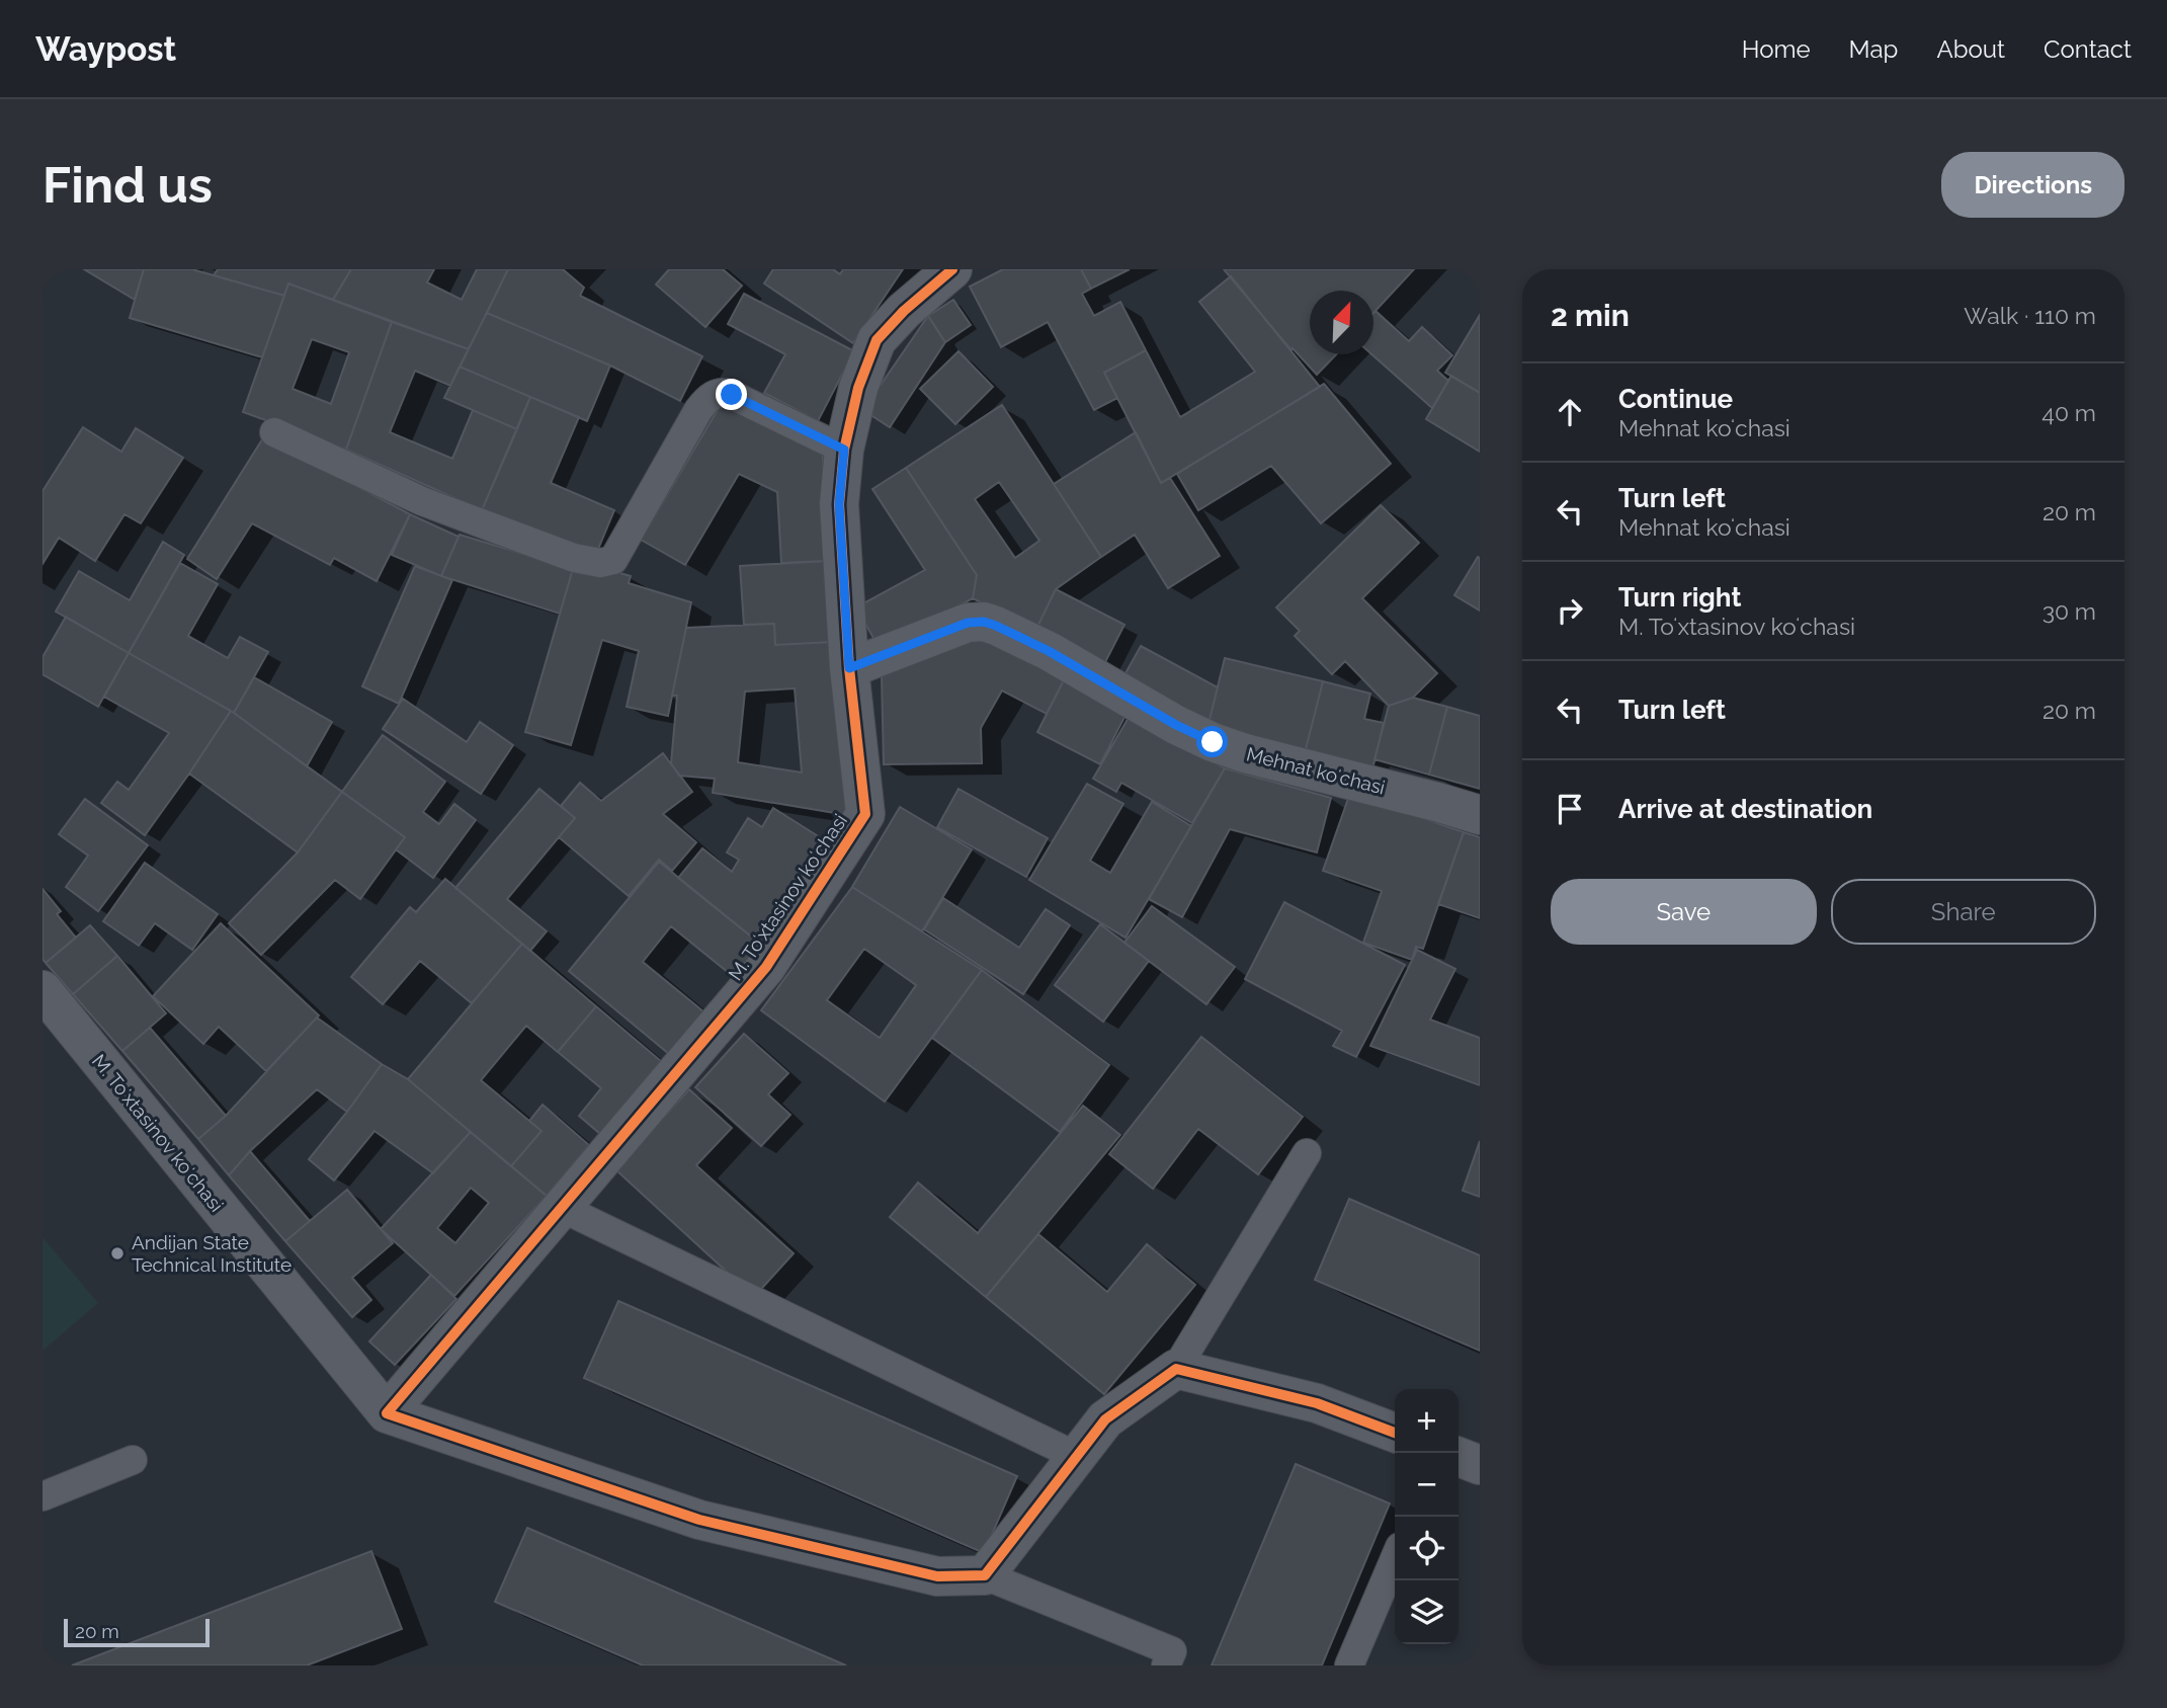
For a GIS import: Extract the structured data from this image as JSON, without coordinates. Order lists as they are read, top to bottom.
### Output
{
  "streets": {
    "street": ["Mehnat koʻchasi", "M. Toʻxtasinov koʻchasi"]
  },
  "crossings": [
    ["Mehnat koʻchasi", "M. Toʻxtasinov koʻchasi"]
  ],
  "places": ["Andijan State Technical Institute"],
  "scale_bar": "20 m",
  "north": "top right",
  "page": {
    "header": "Waypost",
    "nav": [
      "Home",
      "Map",
      "About",
      "Contact"
    ],
    "buttons": [
      "Directions",
      ["Save", "Share"]
    ],
    "title": "Find us",
    "heading": ["2 min", "Walk · 110 m"],
    "list": [
      ["Continue", "Mehnat koʻchasi", "40 m"],
      ["Turn left", "Mehnat koʻchasi", "20 m"],
      ["Turn right", "M. Toʻxtasinov koʻchasi", "30 m"],
      ["Turn left", "20 m"],
      "Arrive at destination"
    ],
    "map_buttons": ["+", "−"],
    "scale": "20 m"
  }
}
